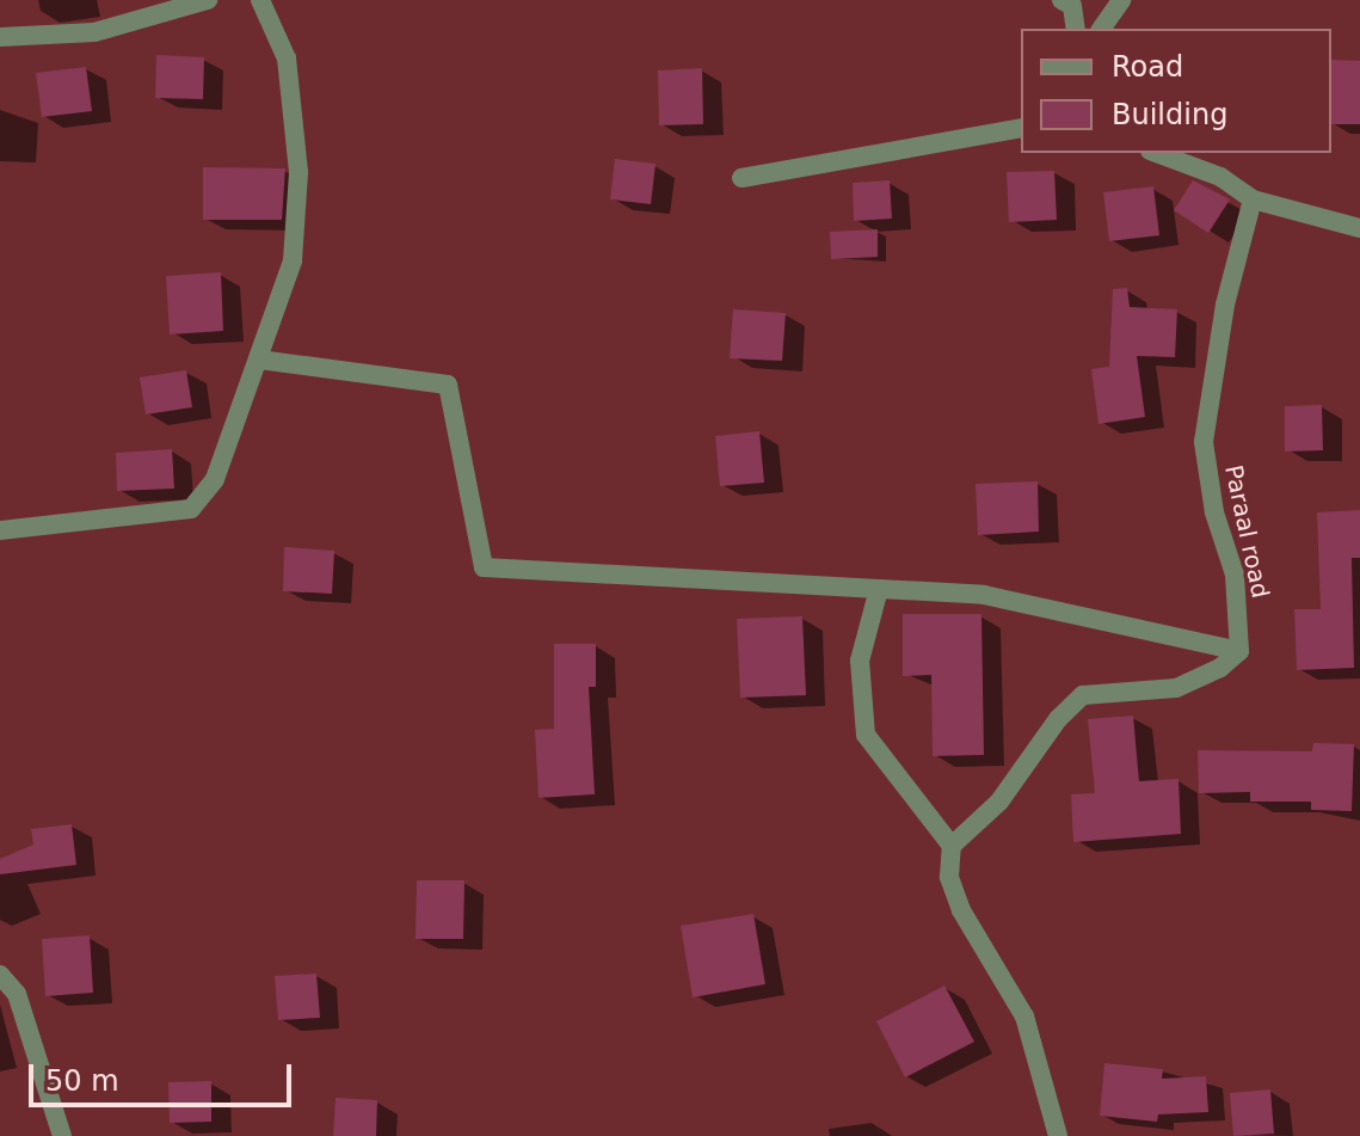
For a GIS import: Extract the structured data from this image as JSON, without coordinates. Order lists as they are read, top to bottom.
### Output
{
  "streets": {
    "street": ["Paraal road"]
  },
  "legend": ["Road", "Building"],
  "scale_bar": "50 m"
}
